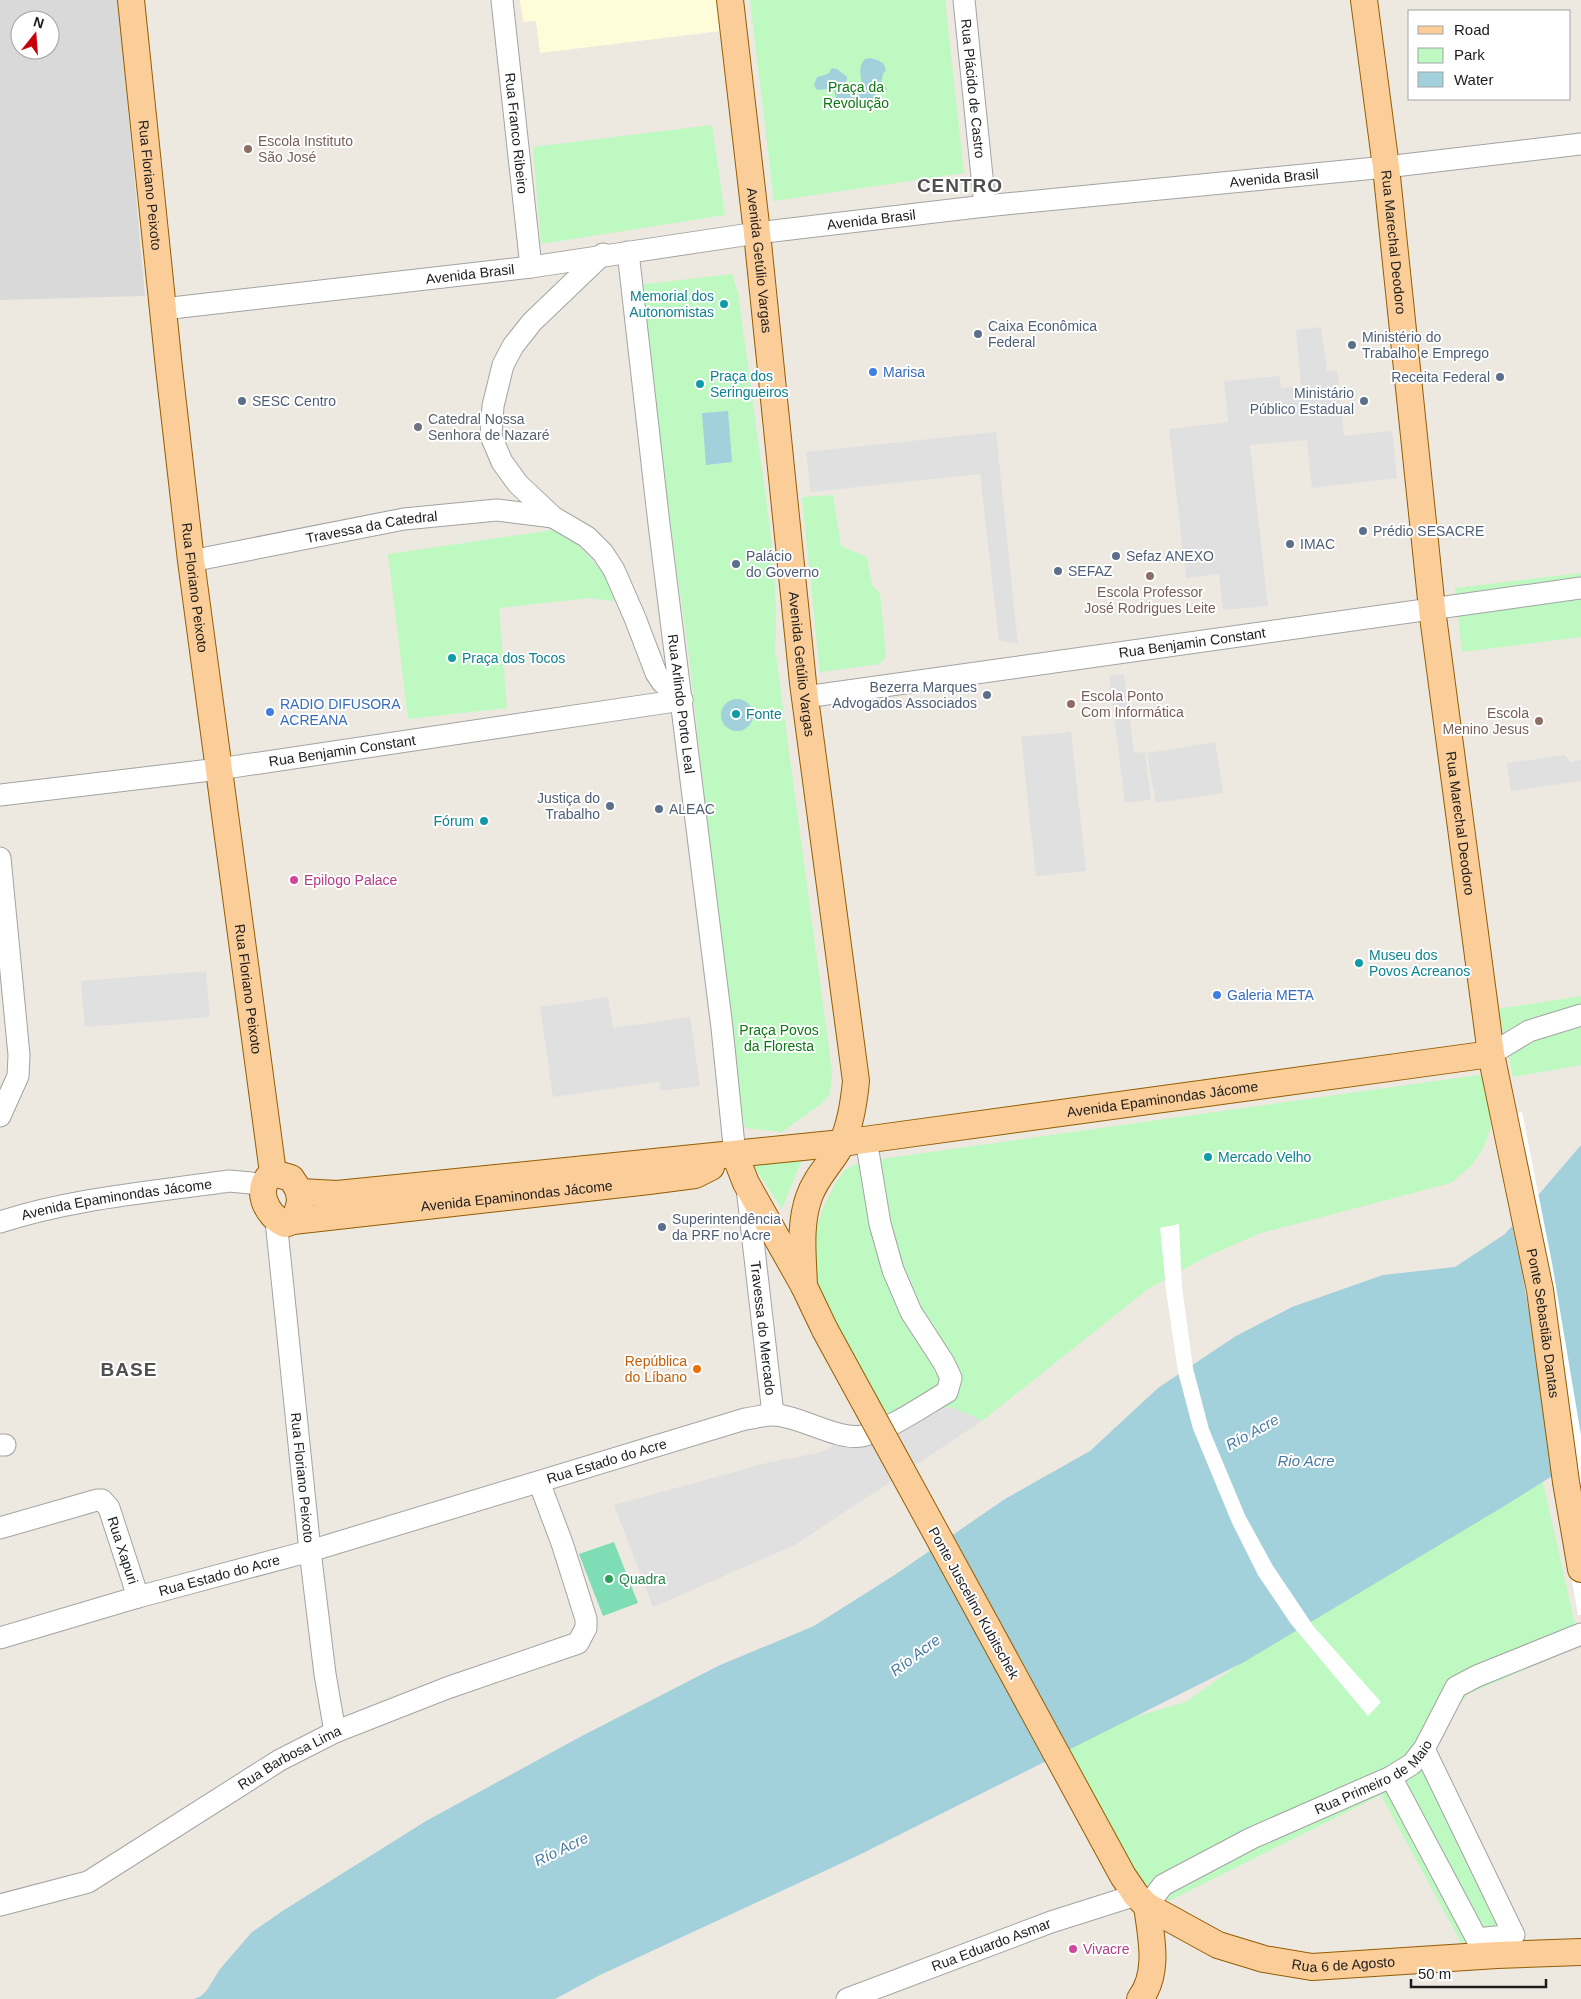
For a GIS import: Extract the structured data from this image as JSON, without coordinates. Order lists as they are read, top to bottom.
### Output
{
  "streets": {
    "main road": [
      "Rua Floriano Peixoto",
      "Rua Marechal Deodoro",
      "Avenida Getúlio Vargas",
      "Avenida Epaminondas Jácome",
      "Ponte Sebastião Dantas",
      "Ponte Juscelino Kubitschek",
      "Rua 6 de Agosto"
    ],
    "street": [
      "Rua Plácido de Castro",
      "Rua Franco Ribeiro",
      "Avenida Brasil",
      "Travessa da Catedral",
      "Rua Benjamin Constant",
      "Rua Arlindo Porto Leal",
      "Travessa do Mercado",
      "Rua Estado do Acre",
      "Rua Xapuri",
      "Rua Barbosa Lima",
      "Rua Primeiro de Maio",
      "Rua Eduardo Asmar"
    ]
  },
  "crossings": [
    ["Rua Plácido de Castro", "Avenida Brasil"],
    ["Rua Franco Ribeiro", "Avenida Brasil"],
    ["Avenida Brasil", "Rua Floriano Peixoto"],
    ["Avenida Brasil", "Rua Marechal Deodoro"],
    ["Avenida Brasil", "Avenida Getúlio Vargas"],
    ["Avenida Brasil", "Travessa da Catedral"],
    ["Avenida Brasil", "Rua Arlindo Porto Leal"],
    ["Rua Floriano Peixoto", "Travessa da Catedral"],
    ["Rua Floriano Peixoto", "Rua Benjamin Constant"],
    ["Rua Floriano Peixoto", "Avenida Epaminondas Jácome"],
    ["Rua Floriano Peixoto", "Rua Estado do Acre"],
    ["Rua Floriano Peixoto", "Rua Barbosa Lima"],
    ["Rua Marechal Deodoro", "Rua Benjamin Constant"],
    ["Rua Marechal Deodoro", "Avenida Epaminondas Jácome"],
    ["Rua Marechal Deodoro", "Ponte Sebastião Dantas"],
    ["Avenida Getúlio Vargas", "Rua Benjamin Constant"],
    ["Avenida Getúlio Vargas", "Rua Arlindo Porto Leal"],
    ["Avenida Getúlio Vargas", "Avenida Epaminondas Jácome"],
    ["Avenida Getúlio Vargas", "Travessa do Mercado"],
    ["Avenida Getúlio Vargas", "Rua Estado do Acre"],
    ["Avenida Getúlio Vargas", "Ponte Juscelino Kubitschek"],
    ["Travessa da Catedral", "Rua Benjamin Constant"],
    ["Travessa da Catedral", "Rua Arlindo Porto Leal"],
    ["Rua Benjamin Constant", "Rua Arlindo Porto Leal"],
    ["Rua Arlindo Porto Leal", "Avenida Epaminondas Jácome"],
    ["Avenida Epaminondas Jácome", "Ponte Sebastião Dantas"],
    ["Avenida Epaminondas Jácome", "Rua Estado do Acre"],
    ["Travessa do Mercado", "Rua Estado do Acre"],
    ["Rua Estado do Acre", "Rua Xapuri"],
    ["Rua Estado do Acre", "Rua Barbosa Lima"],
    ["Ponte Juscelino Kubitschek", "Rua Primeiro de Maio"],
    ["Ponte Juscelino Kubitschek", "Rua Eduardo Asmar"],
    ["Ponte Juscelino Kubitschek", "Rua 6 de Agosto"],
    ["Rua Primeiro de Maio", "Rua Eduardo Asmar"],
    ["Rua Primeiro de Maio", "Rua 6 de Agosto"],
    ["Rua Eduardo Asmar", "Rua 6 de Agosto"]
  ],
  "districts": ["CENTRO", "BASE"],
  "water": ["Río Acre", "Rio Acre"],
  "parks": ["Praça da Revolução", "Praça Povos da Floresta"],
  "places": [
    "Escola Instituto São José",
    "Memorial dos Autonomistas",
    "Caixa Econômica Federal",
    "Ministério do Trabalho e Emprego",
    "Marisa",
    "Receita Federal",
    "Praça dos Seringueiros",
    "SESC Centro",
    "Ministário Público Estadual",
    "Catedral Nossa Senhora de Nazaré",
    "Prédio SESACRE",
    "IMAC",
    "Sefaz ANEXO",
    "Palácio do Governo",
    "SEFAZ",
    "Escola Professor José Rodrigues Leite",
    "Praça dos Tocos",
    "Bezerra Marques Advogados Associados",
    "Escola Ponto Com Informática",
    "RADIO DIFUSORA ACREANA",
    "Fonte",
    "Escola Menino Jesus",
    "Justiça do Trabalho",
    "ALEAC",
    "Fórum",
    "Epilogo Palace",
    "Museu dos Povos Acreanos",
    "Galeria META",
    "Mercado Velho",
    "Superintendência da PRF no Acre",
    "República do Líbano",
    "Quadra",
    "Vivacre"
  ],
  "legend": ["Road", "Park", "Water"],
  "scale_bar": "50 m",
  "north": "top"
}
